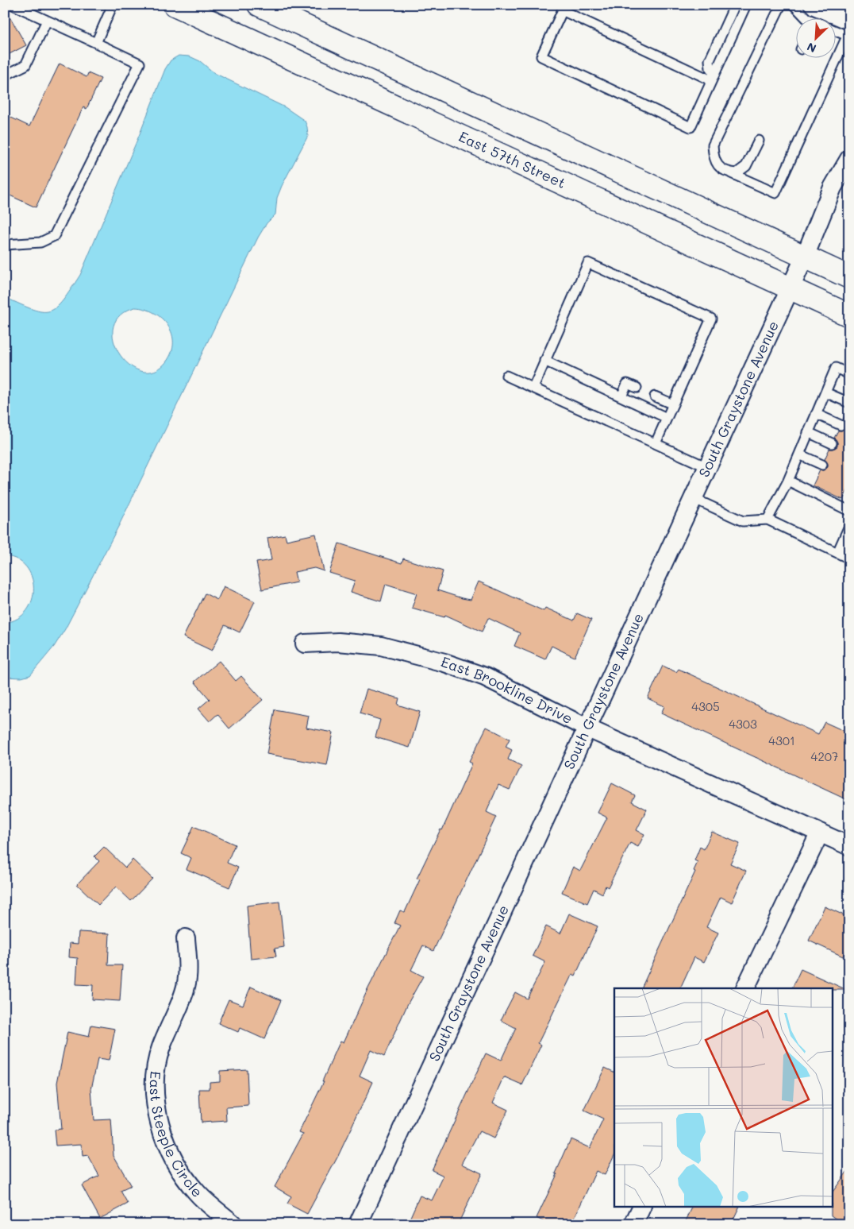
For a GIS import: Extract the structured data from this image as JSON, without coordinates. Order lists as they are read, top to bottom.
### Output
{
  "streets": {
    "main road": ["East 57th Street"],
    "street": ["South Graystone Avenue", "East Brookline Drive", "East Steeple Circle"]
  },
  "crossings": [
    ["East 57th Street", "South Graystone Avenue"],
    ["South Graystone Avenue", "East Brookline Drive"]
  ],
  "house_numbers": [
    "4305",
    "4303",
    "4301",
    "4207"
  ],
  "north": "bottom left"
}
